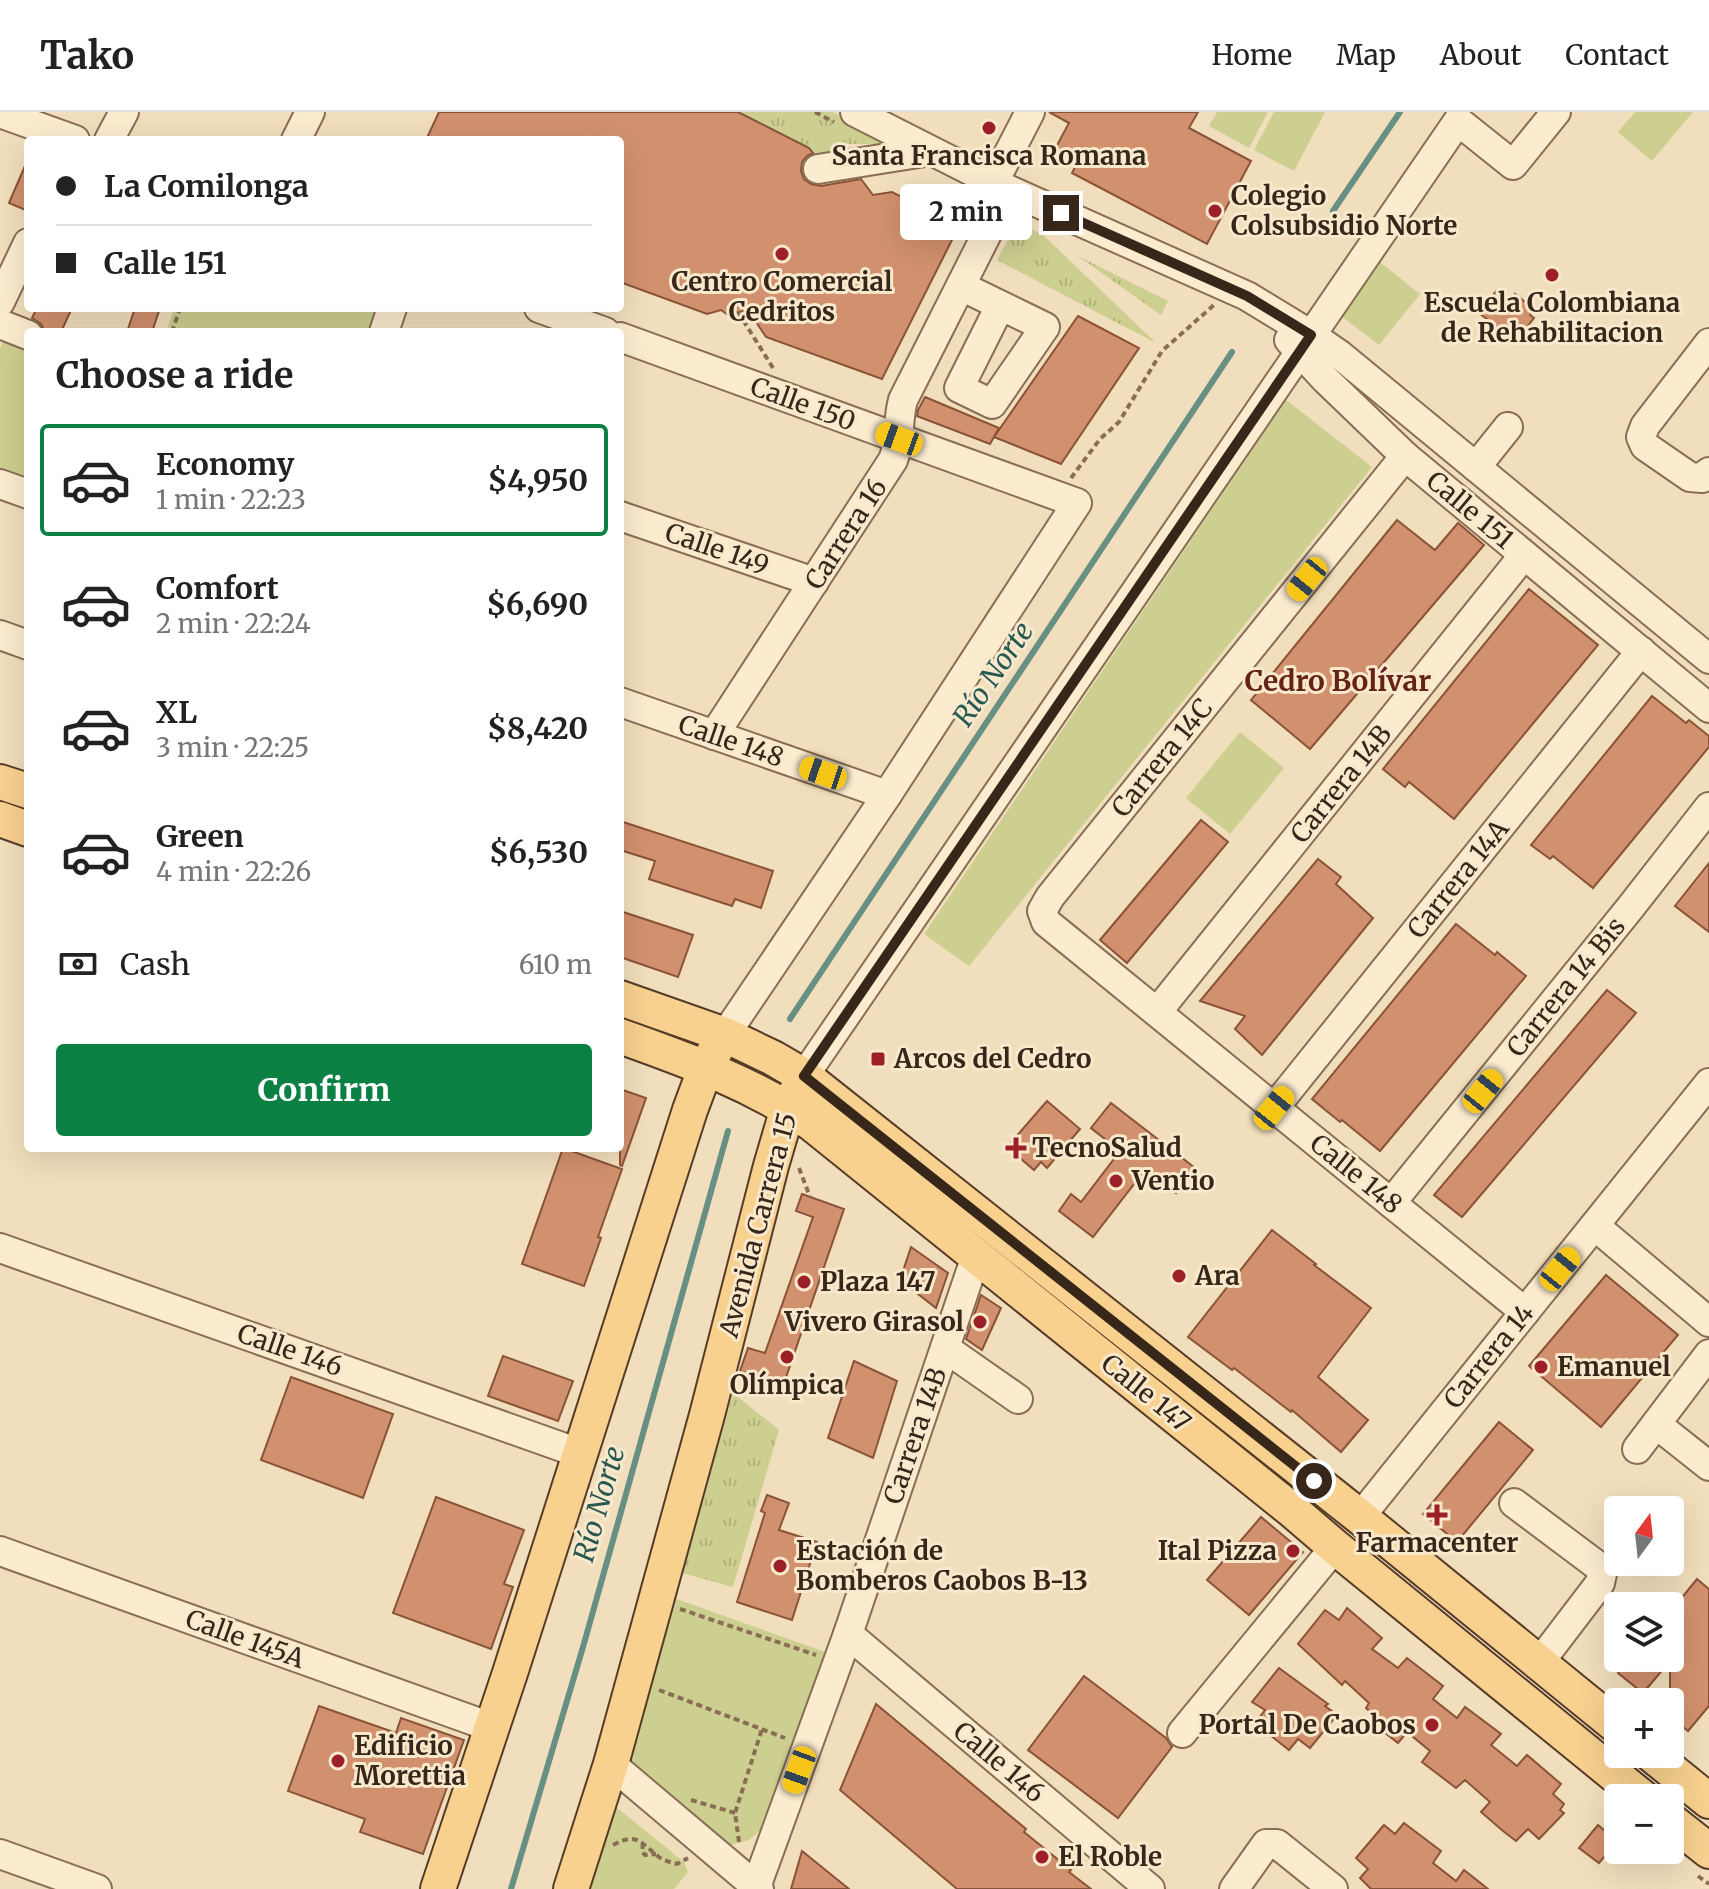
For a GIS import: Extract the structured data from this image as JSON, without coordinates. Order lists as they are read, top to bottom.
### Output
{
  "streets": {
    "main road": ["Avenida Carrera 15", "Calle 147"],
    "street": [
      "Calle 150",
      "Calle 151",
      "Carrera 16",
      "Calle 149",
      "Calle 148",
      "Carrera 14C",
      "Carrera 14B",
      "Carrera 14A",
      "Carrera 14 Bis",
      "Calle 146",
      "Carrera 14",
      "Calle 145A"
    ]
  },
  "crossings": [
    ["Calle 150", "Carrera 16"],
    ["Calle 150", "Calle 148"],
    ["Calle 151", "Carrera 16"],
    ["Calle 151", "Carrera 14C"],
    ["Calle 151", "Carrera 14B"],
    ["Calle 151", "Carrera 14A"],
    ["Calle 151", "Avenida Carrera 15"],
    ["Carrera 16", "Calle 149"],
    ["Carrera 16", "Calle 148"],
    ["Calle 148", "Carrera 14C"],
    ["Calle 148", "Carrera 14B"],
    ["Calle 148", "Carrera 14A"],
    ["Calle 148", "Carrera 14 Bis"],
    ["Calle 148", "Carrera 14"],
    ["Carrera 14B", "Calle 146"],
    ["Carrera 14B", "Calle 147"],
    ["Avenida Carrera 15", "Calle 147"],
    ["Carrera 14", "Calle 147"]
  ],
  "districts": ["Cedro Bolívar"],
  "water": ["Río Norte"],
  "places": {
    "other": [
      "Santa Francisca Romana",
      "Colegio Colsubsidio Norte",
      "Centro Comercial Cedritos",
      "Escuela Colombiana de Rehabilitacion",
      "Ventio",
      "Ara",
      "Plaza 147",
      "Vivero Girasol",
      "Olímpica",
      "Emanuel",
      "Ital Pizza",
      "Estación de Bomberos Caobos B-13",
      "Portal De Caobos",
      "Edificio Morettia",
      "El Roble"
    ],
    "transit": ["Arcos del Cedro"],
    "health": ["TecnoSalud", "Farmacenter"]
  },
  "north": "top",
  "page": {
    "header": "Tako",
    "nav": [
      "Home",
      "Map",
      "About",
      "Contact"
    ],
    "banner": ["La Comilonga", "Calle 151"],
    "bubble": "2 min",
    "heading": "Choose a ride",
    "list": [
      {
        "name": "Economy",
        "note": "1 min · 22:23",
        "value": "$4,950"
      },
      {
        "name": "Comfort",
        "note": "2 min · 22:24",
        "value": "$6,690"
      },
      {
        "name": "XL",
        "note": "3 min · 22:25",
        "value": "$8,420"
      },
      {
        "name": "Green",
        "note": "4 min · 22:26",
        "value": "$6,530"
      }
    ],
    "pay": ["Cash", "610 m"],
    "buttons": "Confirm",
    "map_buttons": ["+", "−"]
  }
}
